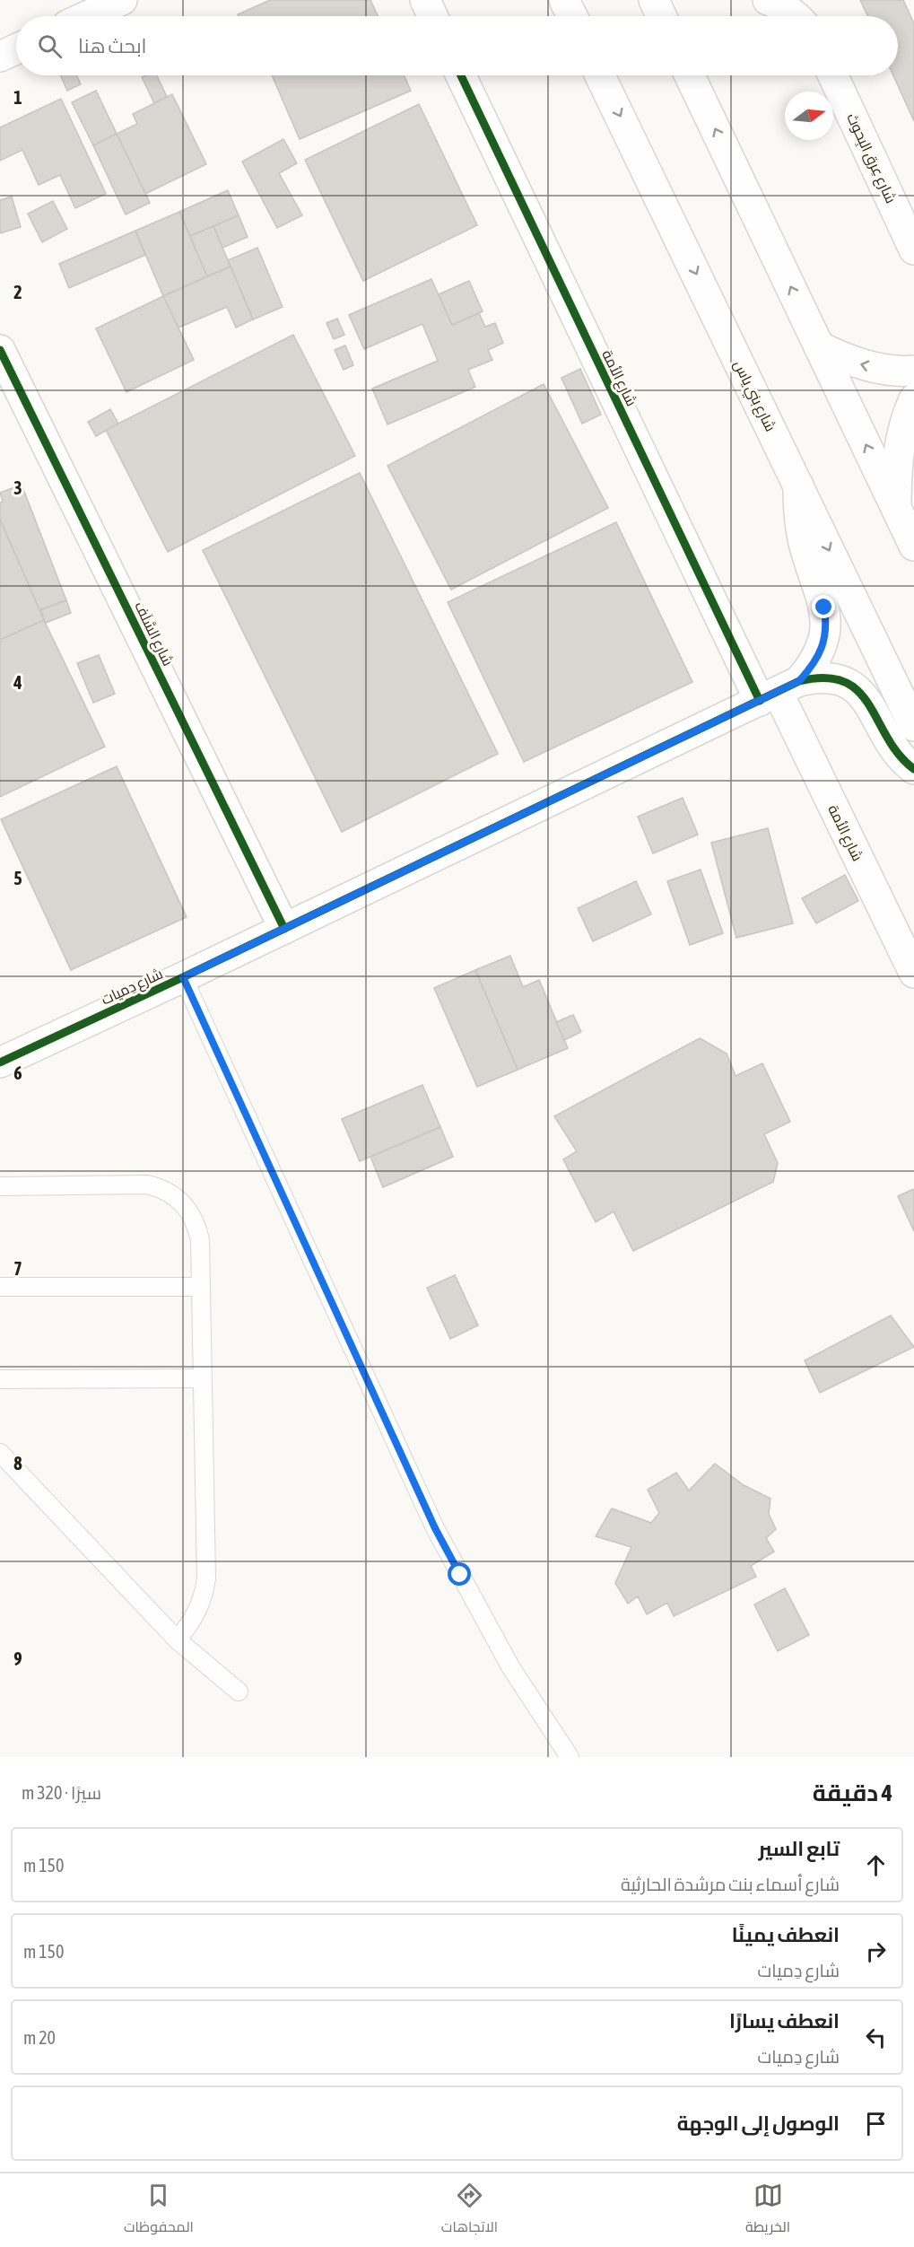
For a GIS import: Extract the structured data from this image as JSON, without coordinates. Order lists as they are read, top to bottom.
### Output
{
  "streets": {
    "street": [
      "شارع عِرق البِحوث",
      "شارع الأمة",
      "شارع بني ياس",
      "شارع السَّلَف",
      "شارع دِميات"
    ]
  },
  "crossings": [
    ["شارع الأمة", "شارع دِميات"],
    ["شارع بني ياس", "شارع دِميات"],
    ["شارع السَّلَف", "شارع دِميات"]
  ],
  "north": "right",
  "page": {
    "search": "ابحث هنا",
    "heading": ["4 دقيقة", "سيرًا · 320 m"],
    "list": [
      ["تابع السير", "شارع أسماء بنت مرشدة الحارثية", "150 m"],
      ["انعطف يمينًا", "شارع دِميات", "150 m"],
      ["انعطف يسارًا", "شارع دِميات", "20 m"],
      "الوصول إلى الوجهة"
    ],
    "nav": ["الخريطة", "الاتجاهات", "المحفوظات"]
  },
  "grid": {
    "rows": [
      "1",
      "2",
      "3",
      "4",
      "5",
      "6",
      "7",
      "8",
      "9"
    ]
  }
}
